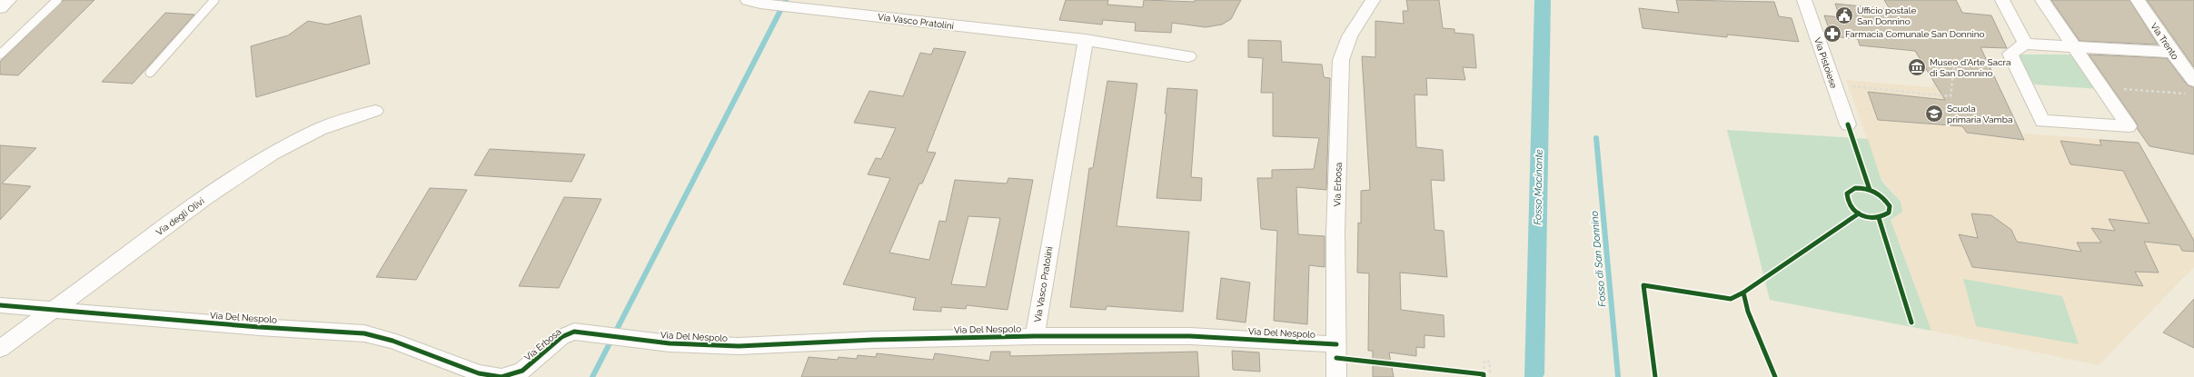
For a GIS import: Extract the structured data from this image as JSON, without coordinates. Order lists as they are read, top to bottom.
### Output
{
  "streets": {
    "street": [
      "Via Vasco Pratolini",
      "Via Trento",
      "Via Pistoiese",
      "Via Erbosa",
      "Via degli Olivi",
      "Via Del Nespolo"
    ]
  },
  "crossings": [
    ["Via Vasco Pratolini", "Via Del Nespolo"],
    ["Via Erbosa", "Via Del Nespolo"],
    ["Via degli Olivi", "Via Del Nespolo"]
  ],
  "water": ["Fosso Macinante", "Fosso di San Donnino"],
  "places": {
    "public building": ["Ufficio postale San Donnino"],
    "pharmacy": ["Farmacia Comunale San Donnino"],
    "museum": ["Museo d'Arte Sacra di San Donnino"],
    "school or university": ["Scuola primaria Vamba"]
  }
}
